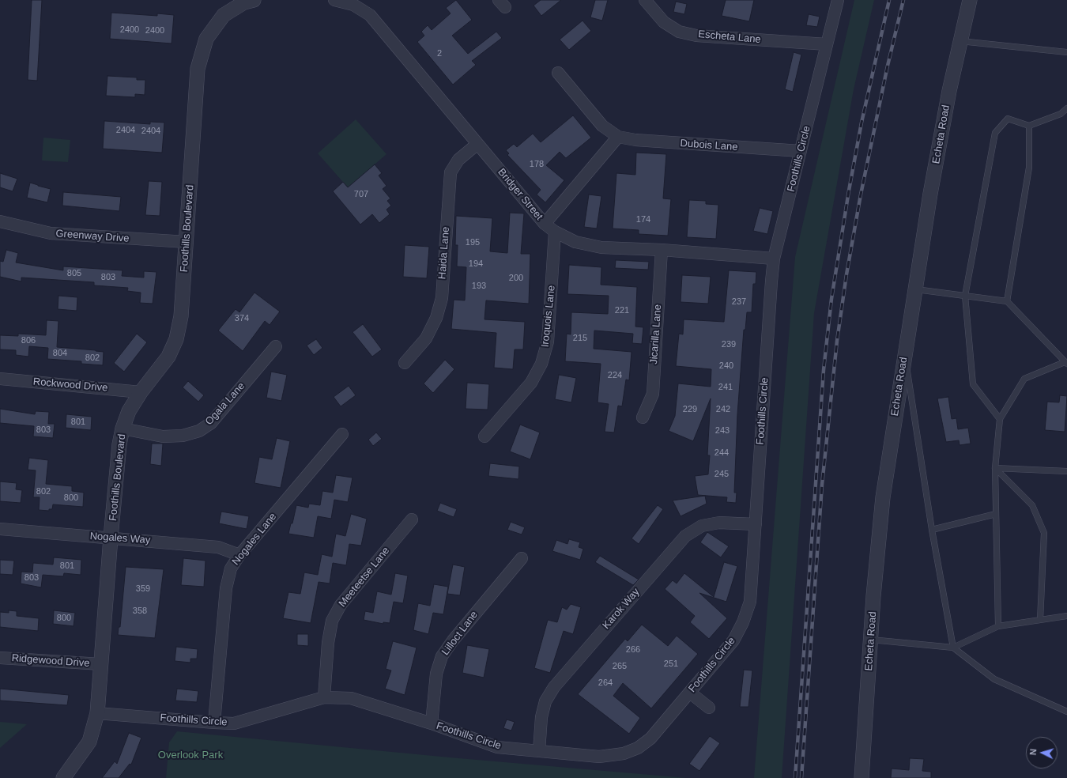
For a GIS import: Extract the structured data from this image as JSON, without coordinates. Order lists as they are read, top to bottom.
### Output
{
  "streets": {
    "street": [
      "Escheta Lane",
      "Echeta Road",
      "Dubois Lane",
      "Foothills Circle",
      "Bridger Street",
      "Foothills Boulevard",
      "Greenway Drive",
      "Haida Lane",
      "Iroquois Lane",
      "Jicarilla Lane",
      "Rockwood Drive",
      "Ogala Lane",
      "Nogales Way",
      "Nogales Lane",
      "Meeteetse Lane",
      "Karok Way",
      "Lilloct Lane",
      "Ridgewood Drive"
    ]
  },
  "crossings": [
    ["Escheta Lane", "Foothills Circle"],
    ["Dubois Lane", "Foothills Circle"],
    ["Foothills Circle", "Bridger Street"],
    ["Foothills Circle", "Foothills Boulevard"],
    ["Foothills Circle", "Nogales Lane"],
    ["Foothills Circle", "Meeteetse Lane"],
    ["Foothills Circle", "Karok Way"],
    ["Foothills Circle", "Lilloct Lane"],
    ["Bridger Street", "Haida Lane"],
    ["Bridger Street", "Iroquois Lane"],
    ["Bridger Street", "Jicarilla Lane"],
    ["Foothills Boulevard", "Greenway Drive"],
    ["Foothills Boulevard", "Rockwood Drive"],
    ["Foothills Boulevard", "Ogala Lane"],
    ["Foothills Boulevard", "Nogales Way"],
    ["Foothills Boulevard", "Ridgewood Drive"],
    ["Nogales Way", "Nogales Lane"]
  ],
  "parks": ["Overlook Park"],
  "house_numbers": [
    "2400",
    "2400",
    "2",
    "2404",
    "2404",
    "178",
    "707",
    "174",
    "195",
    "194",
    "805",
    "803",
    "200",
    "193",
    "237",
    "221",
    "374",
    "215",
    "806",
    "239",
    "804",
    "802",
    "240",
    "224",
    "241",
    "229",
    "242",
    "801",
    "803",
    "243",
    "244",
    "245",
    "802",
    "800",
    "801",
    "803",
    "359",
    "358",
    "800",
    "266",
    "251",
    "265",
    "264"
  ],
  "north": "left"
}
